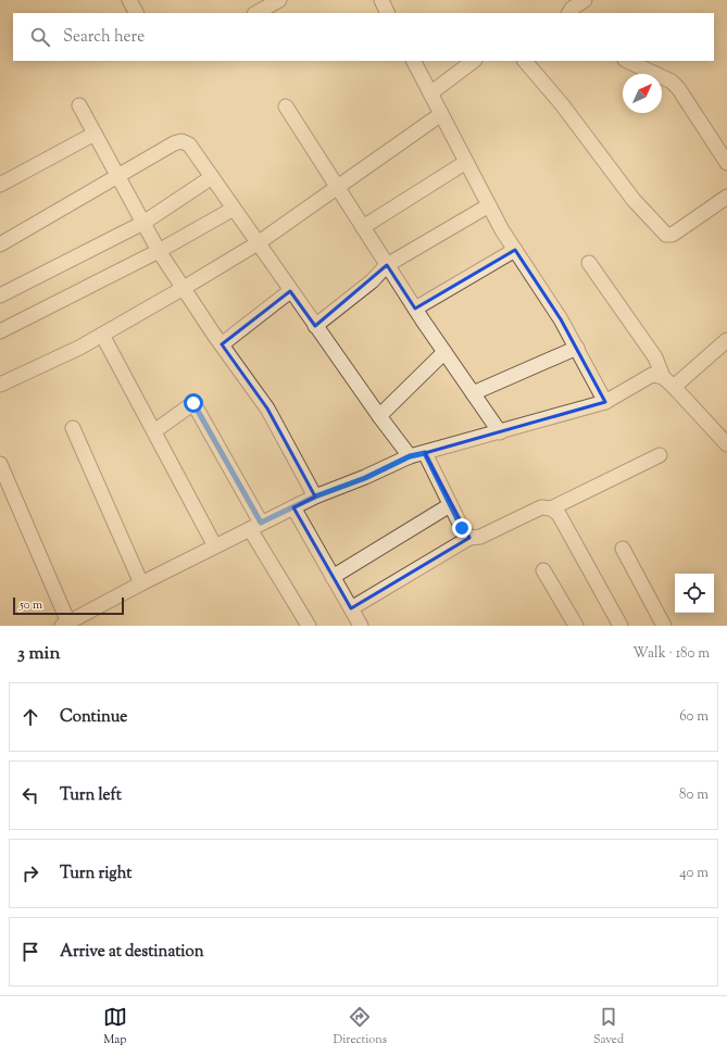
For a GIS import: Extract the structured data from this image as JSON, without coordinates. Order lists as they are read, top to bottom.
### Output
{
  "scale_bar": "50 m",
  "north": "top right",
  "page": {
    "search": "Search here",
    "scale": "50 m",
    "heading": ["3 min", "Walk · 180 m"],
    "list": [
      ["Continue", "60 m"],
      ["Turn left", "80 m"],
      ["Turn right", "40 m"],
      "Arrive at destination"
    ],
    "nav": ["Map", "Directions", "Saved"]
  }
}
